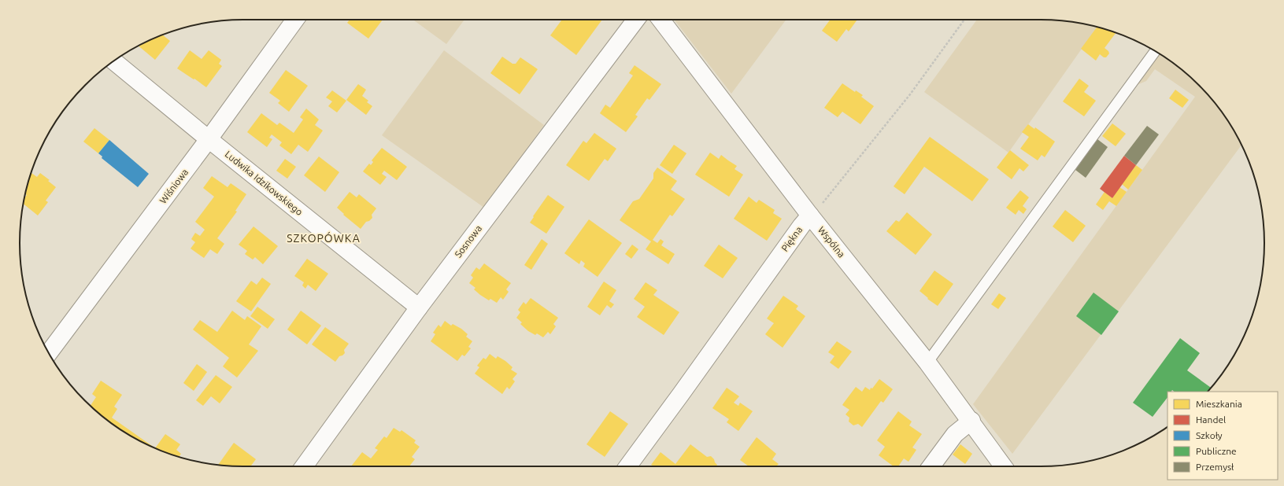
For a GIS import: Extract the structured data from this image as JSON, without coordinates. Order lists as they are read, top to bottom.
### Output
{
  "streets": {
    "street": [
      "Ludwika Idzikowskiego",
      "Wiśniowa",
      "Piękna",
      "Sosnowa",
      "Wspólna"
    ]
  },
  "crossings": [
    ["Ludwika Idzikowskiego", "Wiśniowa"],
    ["Ludwika Idzikowskiego", "Sosnowa"],
    ["Piękna", "Wspólna"]
  ],
  "districts": ["SZKOPÓWKA"],
  "legend": [
    "Mieszkania",
    "Handel",
    "Szkoły",
    "Publiczne",
    "Przemysł"
  ]
}
